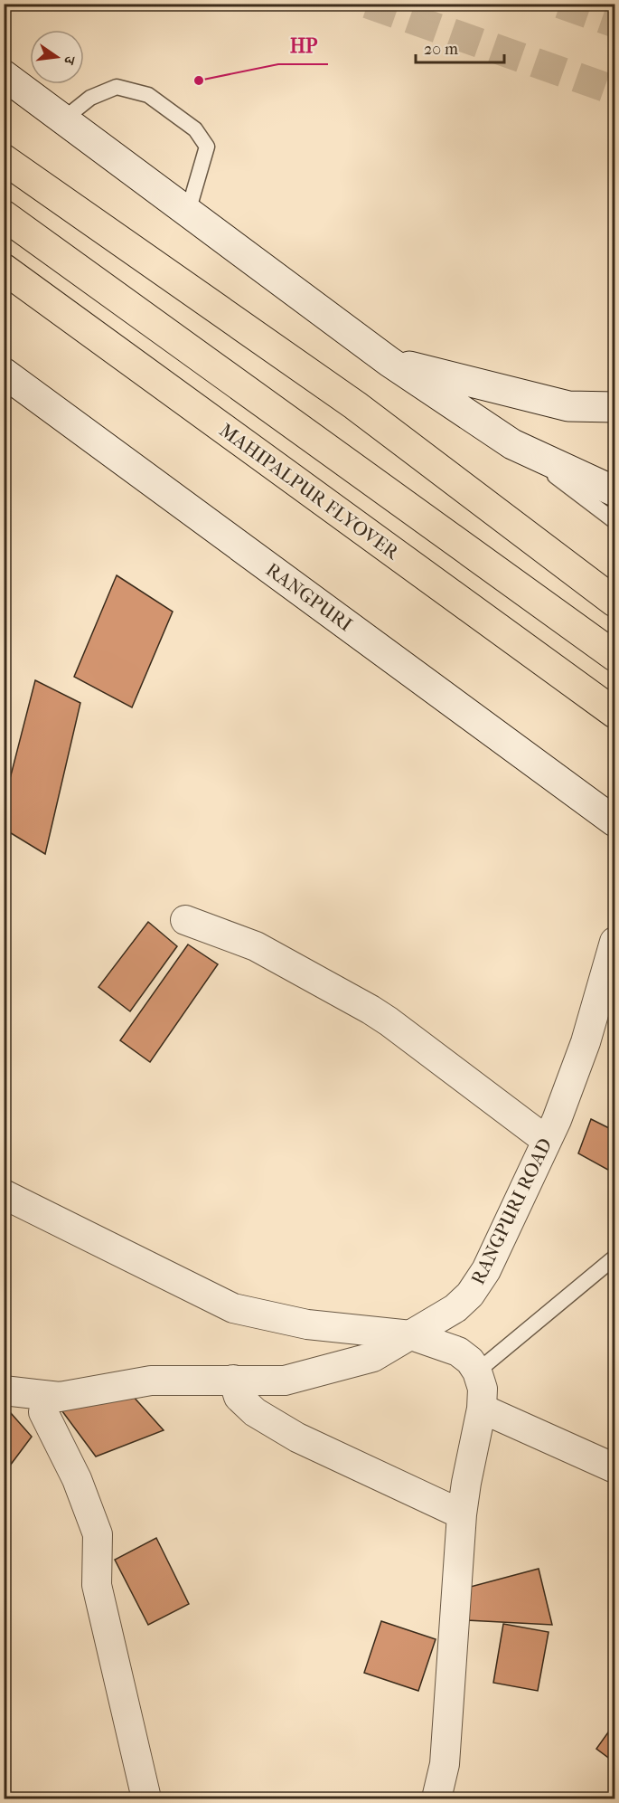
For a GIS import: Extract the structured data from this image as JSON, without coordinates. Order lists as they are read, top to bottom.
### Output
{
  "streets": {
    "highway": ["MAHIPALPUR FLYOVER"],
    "main road": ["RANGPURI"],
    "street": ["RANGPURI ROAD"]
  },
  "places": ["HP"],
  "scale_bar": "20 m",
  "north": "right"
}
